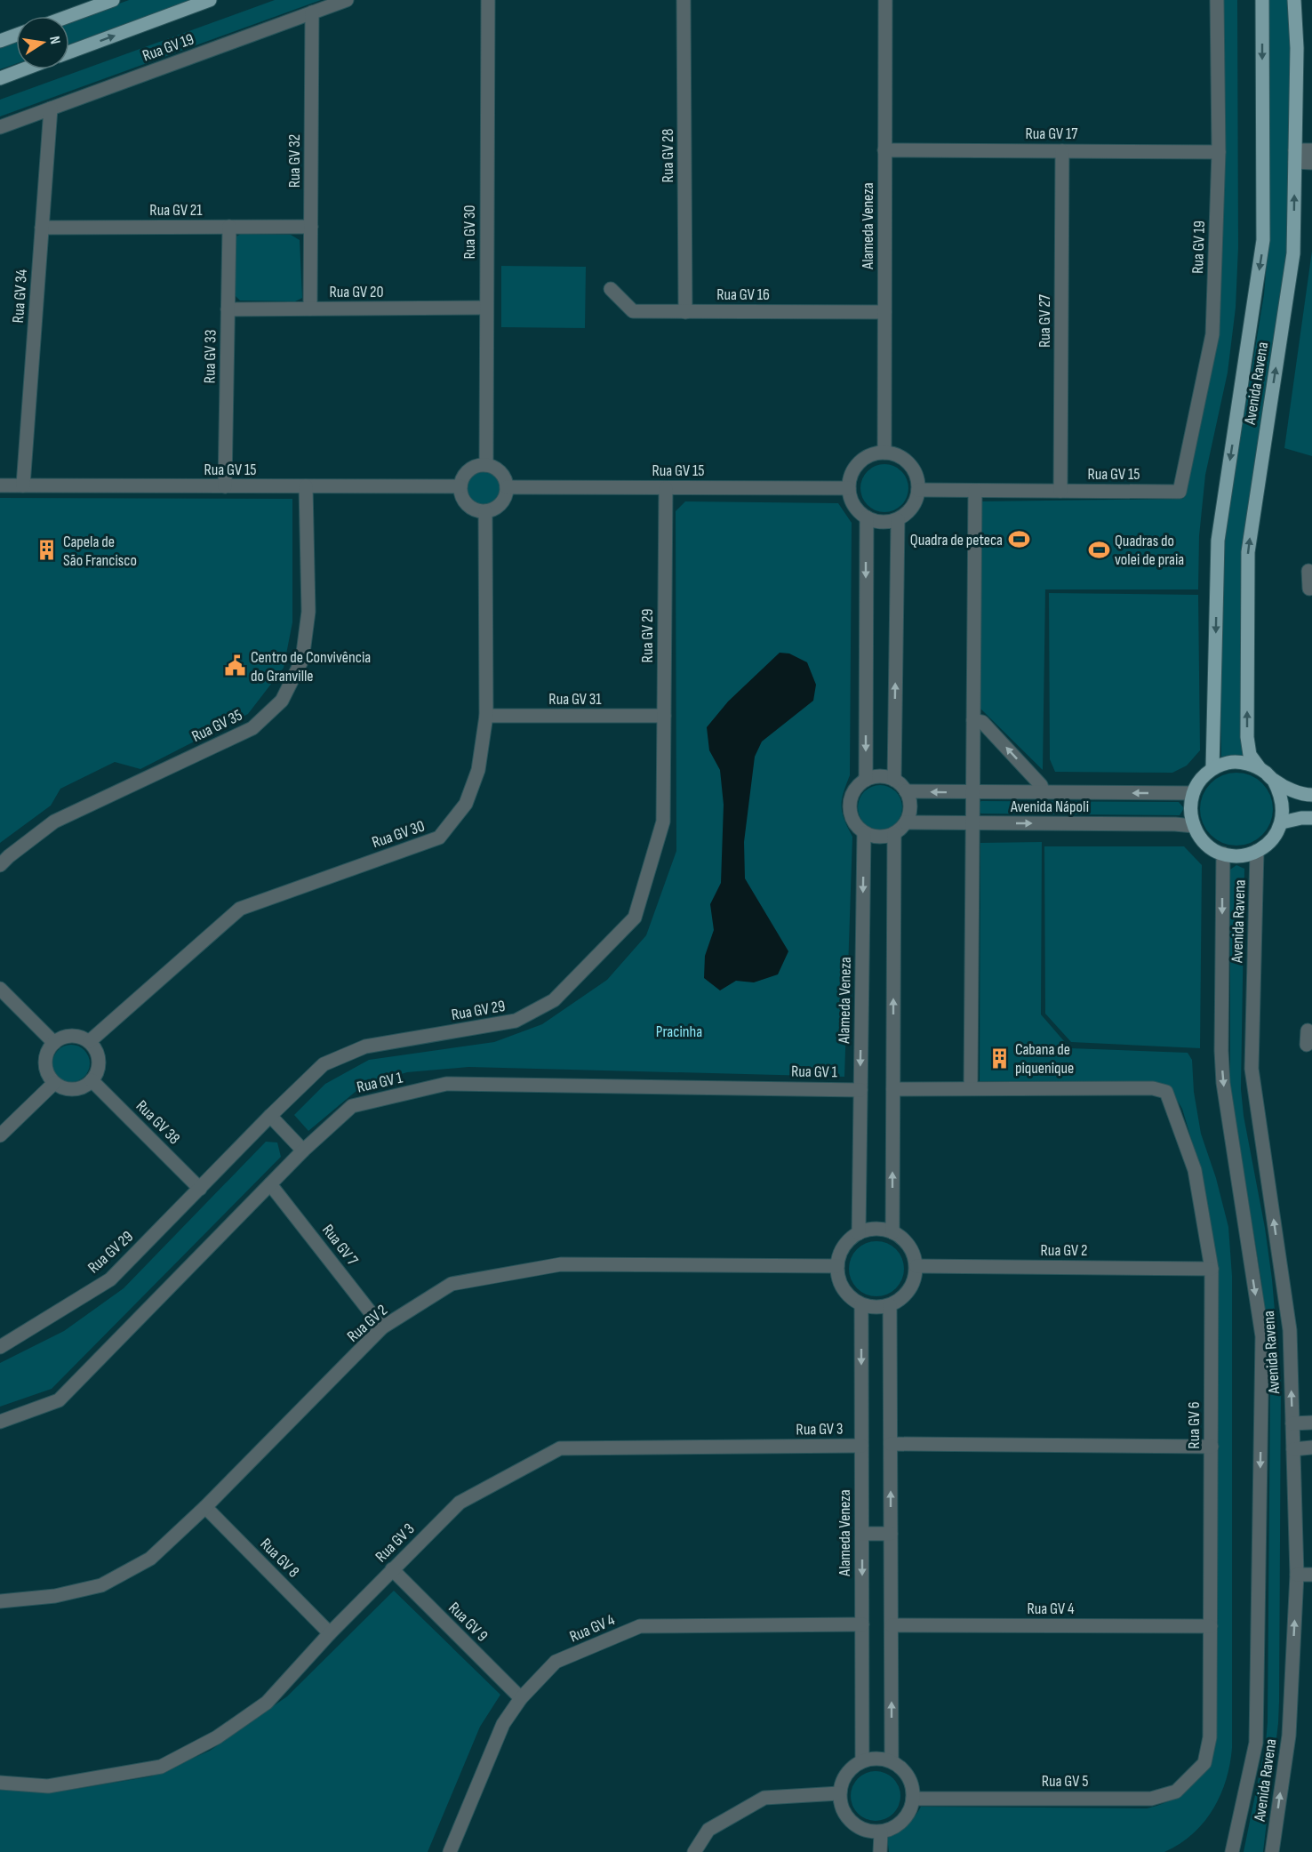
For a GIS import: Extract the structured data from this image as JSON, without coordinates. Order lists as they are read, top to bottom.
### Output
{
  "streets": {
    "main road": ["Avenida Ravena"],
    "street": [
      "Rua GV 19",
      "Rua GV 17",
      "Rua GV 28",
      "Rua GV 32",
      "Rua GV 21",
      "Alameda Veneza",
      "Rua GV 30",
      "Rua GV 20",
      "Rua GV 16",
      "Rua GV 34",
      "Rua GV 27",
      "Rua GV 33",
      "Rua GV 15",
      "Rua GV 29",
      "Rua GV 31",
      "Rua GV 35",
      "Avenida Nápoli",
      "Rua GV 1",
      "Rua GV 38",
      "Rua GV 7",
      "Rua GV 2",
      "Rua GV 6",
      "Rua GV 3",
      "Rua GV 8",
      "Rua GV 4",
      "Rua GV 9",
      "Rua GV 5"
    ]
  },
  "crossings": [
    ["Rua GV 19", "Rua GV 17"],
    ["Rua GV 19", "Rua GV 32"],
    ["Rua GV 19", "Rua GV 34"],
    ["Rua GV 19", "Rua GV 15"],
    ["Rua GV 17", "Alameda Veneza"],
    ["Rua GV 17", "Rua GV 27"],
    ["Rua GV 28", "Rua GV 16"],
    ["Rua GV 32", "Rua GV 21"],
    ["Rua GV 32", "Rua GV 20"],
    ["Rua GV 21", "Rua GV 34"],
    ["Rua GV 21", "Rua GV 33"],
    ["Alameda Veneza", "Rua GV 16"],
    ["Alameda Veneza", "Rua GV 15"],
    ["Alameda Veneza", "Avenida Nápoli"],
    ["Alameda Veneza", "Rua GV 1"],
    ["Alameda Veneza", "Rua GV 2"],
    ["Alameda Veneza", "Rua GV 3"],
    ["Alameda Veneza", "Rua GV 4"],
    ["Alameda Veneza", "Rua GV 5"],
    ["Rua GV 30", "Rua GV 20"],
    ["Rua GV 30", "Rua GV 15"],
    ["Rua GV 30", "Rua GV 31"],
    ["Rua GV 30", "Rua GV 38"],
    ["Rua GV 20", "Rua GV 33"],
    ["Rua GV 34", "Rua GV 15"],
    ["Rua GV 27", "Rua GV 15"],
    ["Rua GV 33", "Rua GV 15"],
    ["Avenida Ravena", "Avenida Nápoli"],
    ["Rua GV 15", "Rua GV 29"],
    ["Rua GV 15", "Rua GV 35"],
    ["Rua GV 29", "Rua GV 31"],
    ["Rua GV 29", "Rua GV 38"],
    ["Rua GV 1", "Rua GV 7"],
    ["Rua GV 7", "Rua GV 2"],
    ["Rua GV 2", "Rua GV 6"],
    ["Rua GV 2", "Rua GV 8"],
    ["Rua GV 6", "Rua GV 4"],
    ["Rua GV 6", "Rua GV 5"],
    ["Rua GV 3", "Rua GV 8"],
    ["Rua GV 3", "Rua GV 9"],
    ["Rua GV 4", "Rua GV 9"]
  ],
  "parks": ["Pracinha"],
  "places": {
    "sports": ["Quadra de peteca", "Quadras do volei de praia"],
    "building": ["Capela de São Francisco", "Cabana de piquenique"],
    "public building": ["Centro de Convivência do Granville"]
  },
  "north": "right"
}
